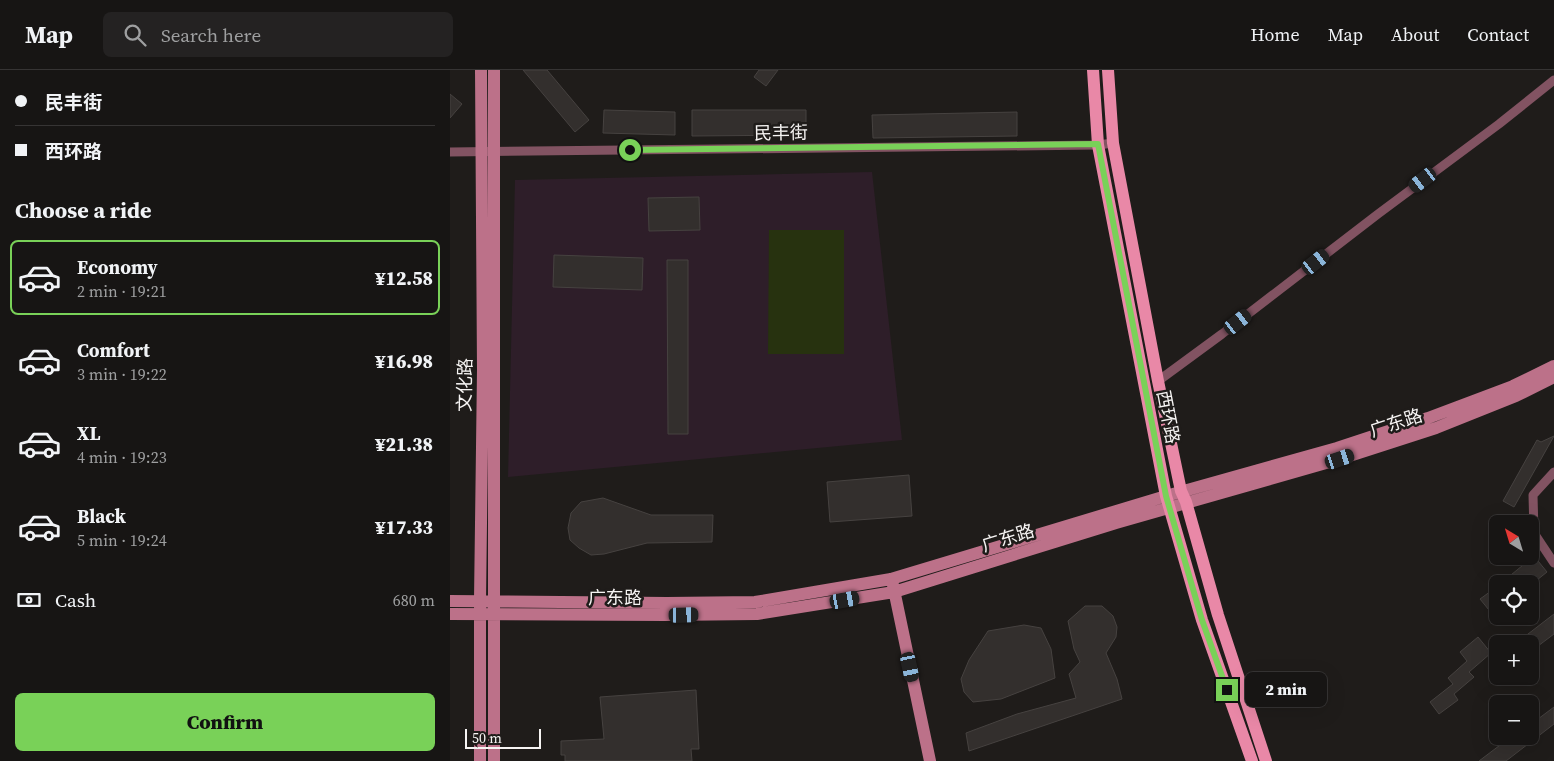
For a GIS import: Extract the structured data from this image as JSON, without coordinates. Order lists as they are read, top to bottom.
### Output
{
  "streets": {
    "main road": ["西环路"],
    "street": ["民丰街", "文化路", "广东路"]
  },
  "crossings": [
    ["民丰街", "文化路"],
    ["民丰街", "西环路"],
    ["文化路", "广东路"],
    ["西环路", "广东路"]
  ],
  "scale_bar": "50 m",
  "north": "top left",
  "page": {
    "header": "Map",
    "search": "Search here",
    "nav": [
      "Home",
      "Map",
      "About",
      "Contact"
    ],
    "banner": ["民丰街", "西环路"],
    "heading": "Choose a ride",
    "list": [
      {
        "name": "Economy",
        "note": "2 min · 19:21",
        "value": "¥12.58"
      },
      {
        "name": "Comfort",
        "note": "3 min · 19:22",
        "value": "¥16.98"
      },
      {
        "name": "XL",
        "note": "4 min · 19:23",
        "value": "¥21.38"
      },
      {
        "name": "Black",
        "note": "5 min · 19:24",
        "value": "¥17.33"
      }
    ],
    "map_buttons": ["+", "−"],
    "pay": ["Cash", "680 m"],
    "bubble": "2 min",
    "buttons": "Confirm",
    "scale": "50 m"
  }
}
